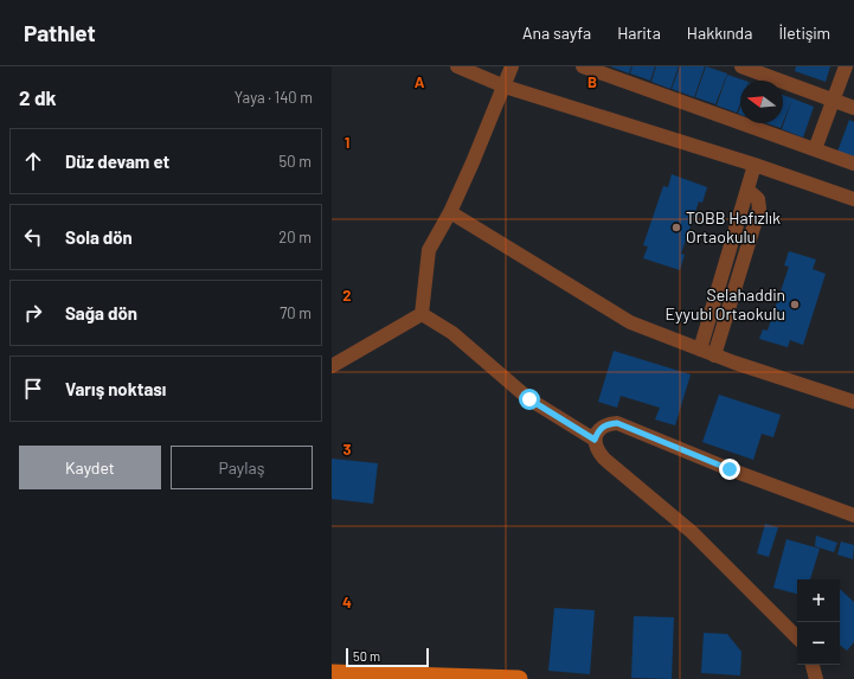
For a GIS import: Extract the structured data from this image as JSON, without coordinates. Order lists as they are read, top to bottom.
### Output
{
  "places": ["TOBB Hafızlık Ortaokulu", "Selahaddin Eyyubi Ortaokulu"],
  "scale_bar": "50 m",
  "north": "left",
  "page": {
    "header": "Pathlet",
    "nav": [
      "Ana sayfa",
      "Harita",
      "Hakkında",
      "İletişim"
    ],
    "heading": ["2 dk", "Yaya · 140 m"],
    "list": [
      ["Düz devam et", "50 m"],
      ["Sola dön", "20 m"],
      ["Sağa dön", "70 m"],
      "Varış noktası"
    ],
    "buttons": ["Kaydet", "Paylaş"],
    "map_buttons": ["+", "−"],
    "scale": "50 m"
  },
  "grid": {
    "columns": ["A", "B"],
    "rows": [
      "1",
      "2",
      "3",
      "4"
    ]
  }
}
